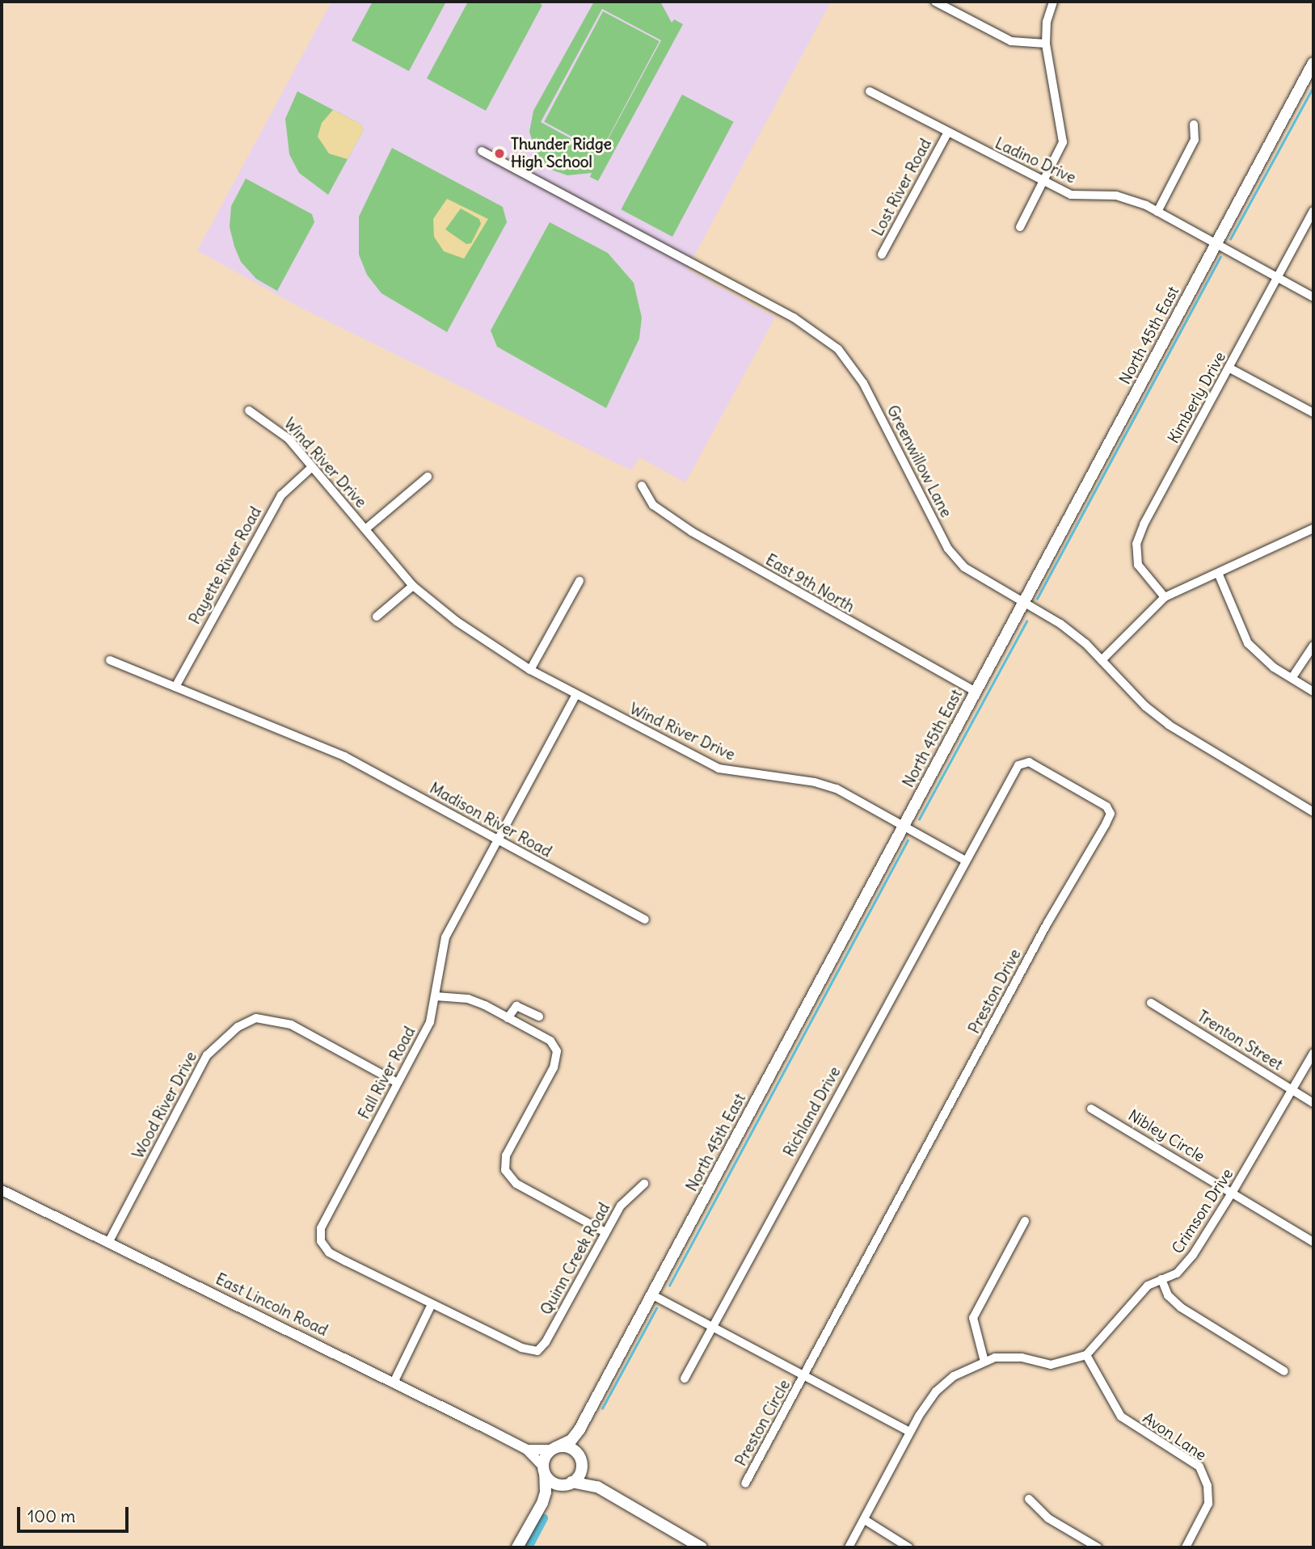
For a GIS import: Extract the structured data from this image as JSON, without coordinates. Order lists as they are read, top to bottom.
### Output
{
  "streets": {
    "main road": ["North 45th East"],
    "street": [
      "Ladino Drive",
      "Lost River Road",
      "Kimberly Drive",
      "Greenwillow Lane",
      "Wind River Drive",
      "Payette River Road",
      "East 9th North",
      "Madison River Road",
      "Preston Drive",
      "Trenton Street",
      "Fall River Road",
      "Wood River Drive",
      "Richland Drive",
      "Nibley Circle",
      "Crimson Drive",
      "Quinn Creek Road",
      "East Lincoln Road",
      "Preston Circle",
      "Avon Lane"
    ]
  },
  "crossings": [
    ["Ladino Drive", "Lost River Road"],
    ["Ladino Drive", "North 45th East"],
    ["Ladino Drive", "Kimberly Drive"],
    ["North 45th East", "Greenwillow Lane"],
    ["North 45th East", "Wind River Drive"],
    ["North 45th East", "East 9th North"],
    ["North 45th East", "East Lincoln Road"],
    ["Wind River Drive", "Payette River Road"],
    ["Wind River Drive", "Preston Drive"],
    ["Wind River Drive", "Fall River Road"],
    ["Wind River Drive", "Richland Drive"],
    ["Payette River Road", "Madison River Road"],
    ["Madison River Road", "Fall River Road"],
    ["Preston Drive", "Richland Drive"],
    ["Preston Drive", "Preston Circle"],
    ["Trenton Street", "Crimson Drive"],
    ["Fall River Road", "Wood River Drive"],
    ["Fall River Road", "Quinn Creek Road"],
    ["Wood River Drive", "East Lincoln Road"],
    ["Nibley Circle", "Crimson Drive"],
    ["Crimson Drive", "Avon Lane"]
  ],
  "places": ["Thunder Ridge High School"],
  "scale_bar": "100 m"
}
